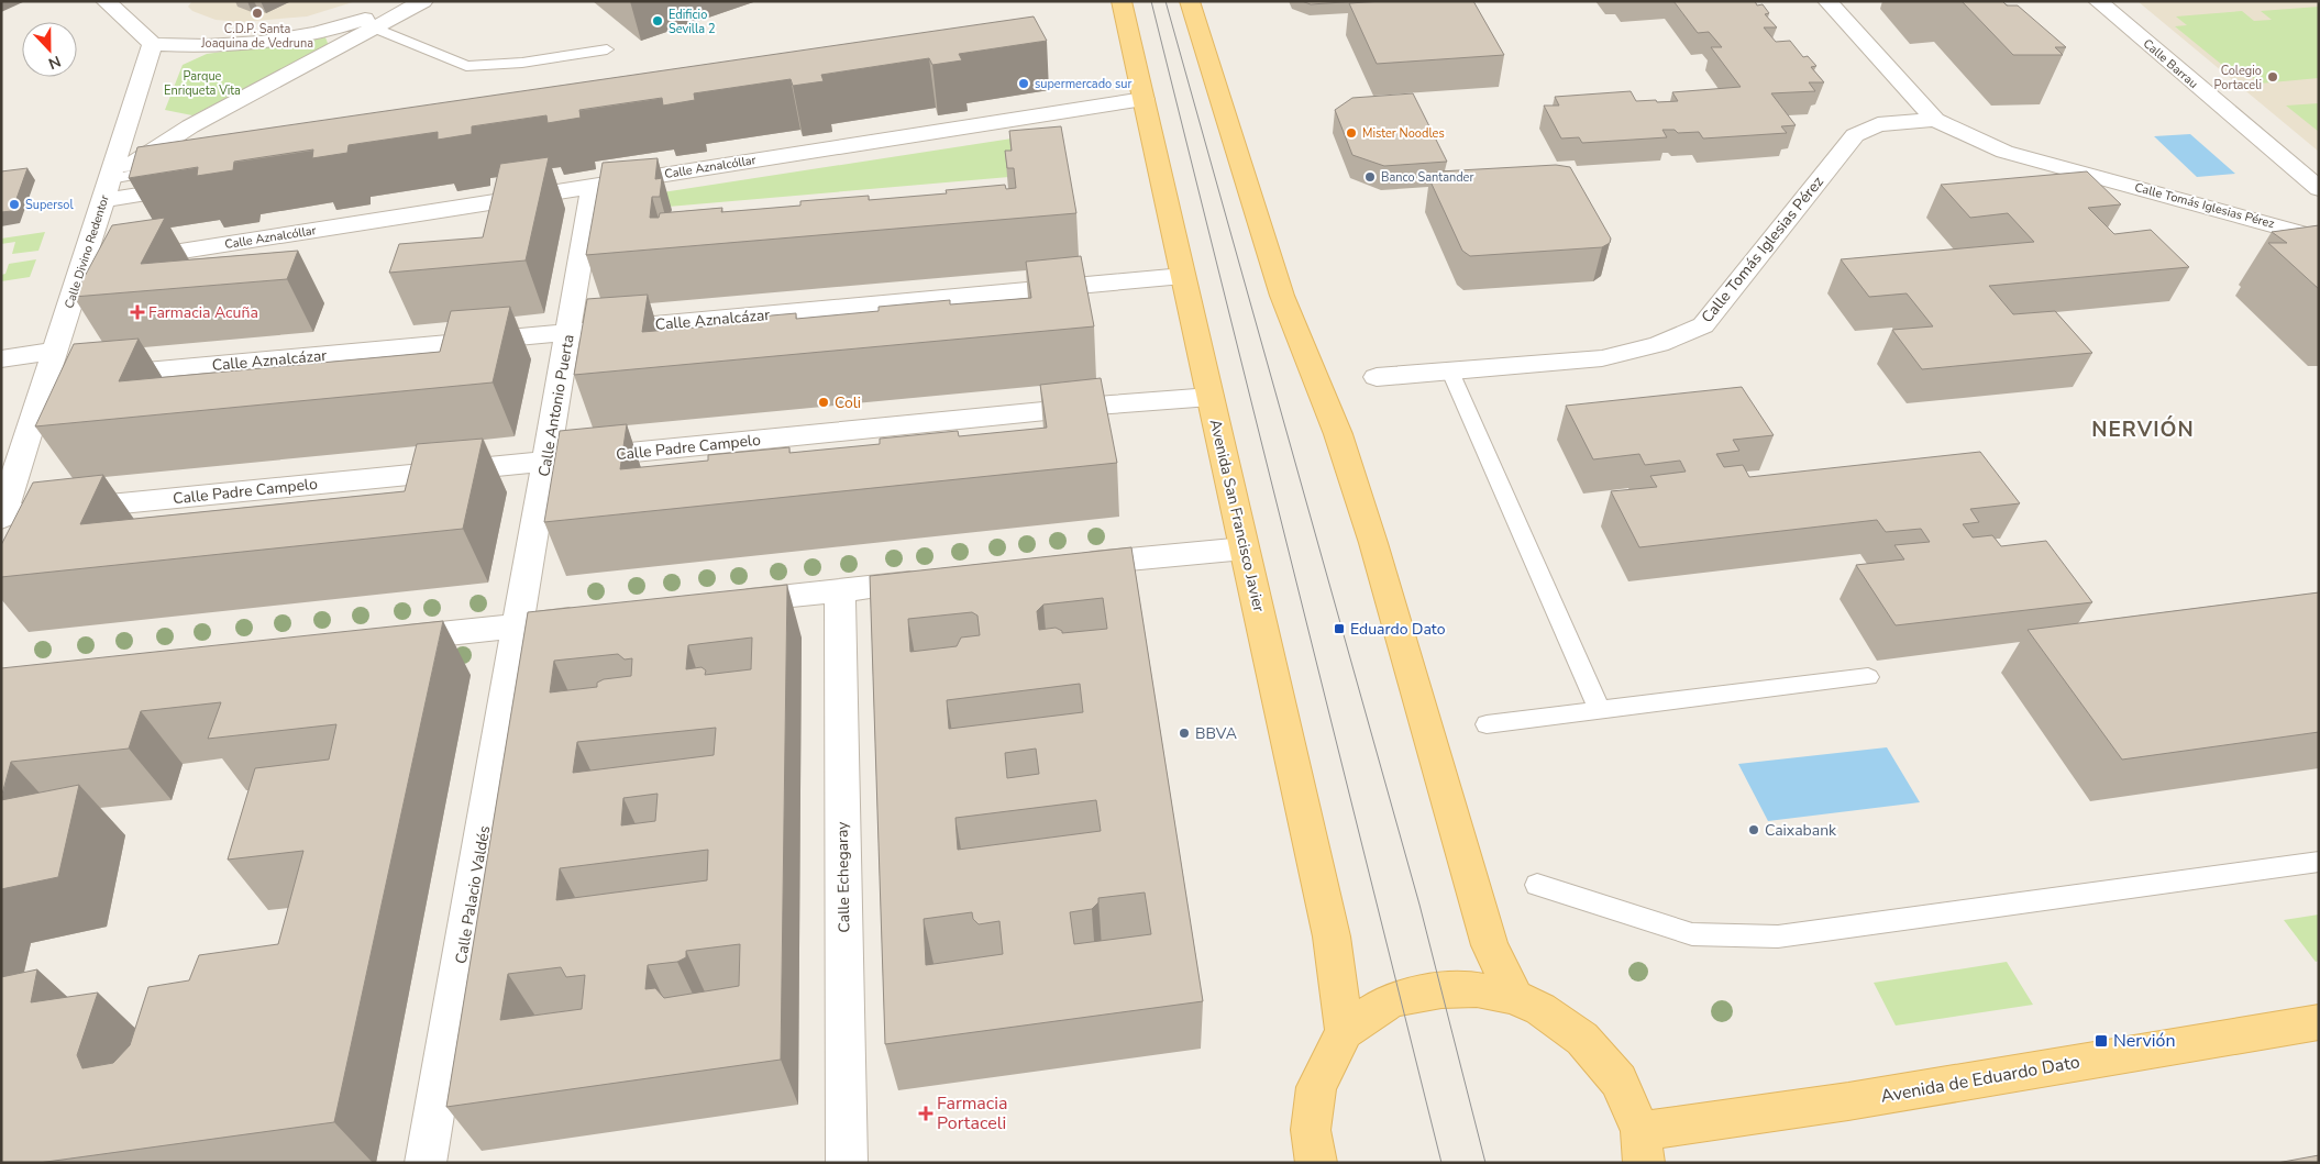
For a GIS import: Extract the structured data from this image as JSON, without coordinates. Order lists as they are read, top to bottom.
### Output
{
  "streets": {
    "main road": ["Avenida San Francisco Javier", "Avenida de Eduardo Dato"],
    "street": [
      "Calle Barrau",
      "Calle Aznalcóllar",
      "Calle Tomás Iglesias Pérez",
      "Calle Divino Redentor",
      "Calle Aznalcázar",
      "Calle Antonio Puerta",
      "Calle Padre Campelo",
      "Calle Echegaray",
      "Calle Palacio Valdés"
    ]
  },
  "crossings": [
    ["Calle Aznalcóllar", "Calle Divino Redentor"],
    ["Calle Aznalcóllar", "Calle Antonio Puerta"],
    ["Calle Aznalcóllar", "Avenida San Francisco Javier"],
    ["Calle Divino Redentor", "Calle Aznalcázar"],
    ["Calle Divino Redentor", "Calle Padre Campelo"],
    ["Calle Aznalcázar", "Calle Antonio Puerta"],
    ["Calle Aznalcázar", "Avenida San Francisco Javier"],
    ["Calle Antonio Puerta", "Calle Padre Campelo"],
    ["Calle Antonio Puerta", "Calle Palacio Valdés"],
    ["Calle Padre Campelo", "Avenida San Francisco Javier"]
  ],
  "districts": ["NERVIÓN"],
  "parks": ["Parque Enriqueta Vita"],
  "places": {
    "other": [
      "C.D.P. Santa Joaquina de Vedruna",
      "Edificio Sevilla 2",
      "Colegio Portaceli",
      "supermercado sur",
      "Mister Noodles",
      "Banco Santander",
      "Supersol",
      "Coli",
      "BBVA",
      "Caixabank"
    ],
    "health": ["Farmacia Acuña", "Farmacia Portaceli"],
    "transit": ["Eduardo Dato", "Nervión"]
  },
  "north": "bottom"
}
